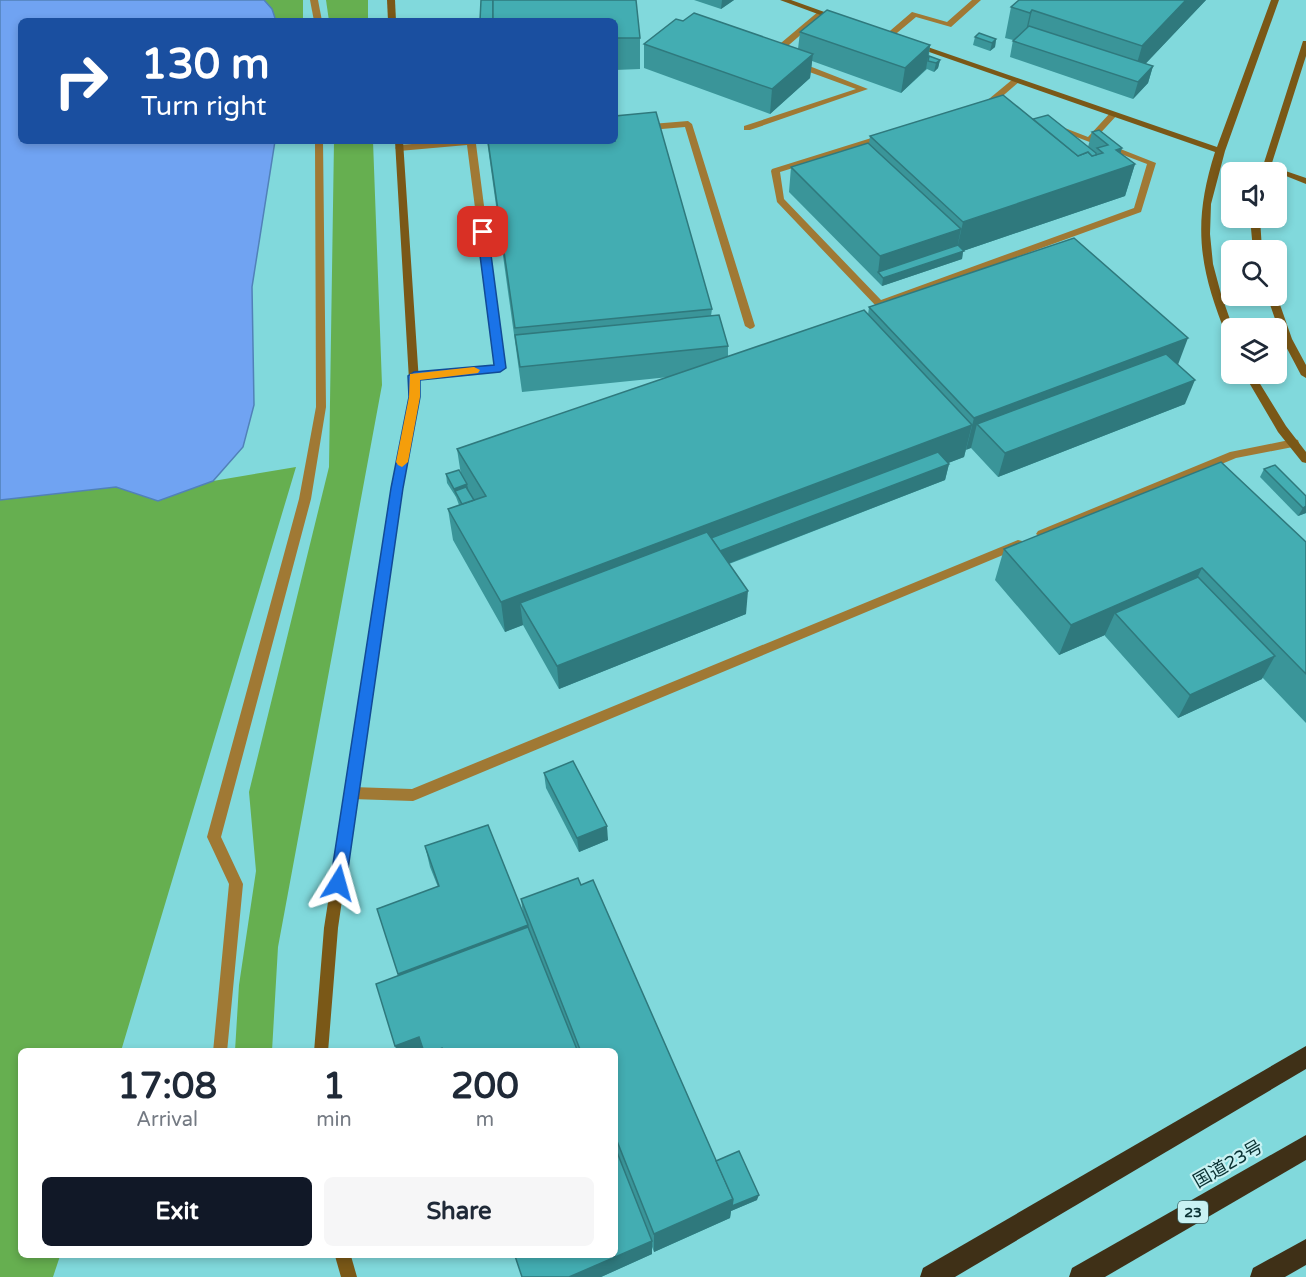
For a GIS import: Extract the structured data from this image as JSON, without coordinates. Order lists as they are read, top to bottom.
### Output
{
  "streets": {
    "highway": ["国道23号", "23"]
  },
  "page": {
    "turn": ["130 m", "Turn right"],
    "eta": [
      "17:08",
      "Arrival",
      "1",
      "min",
      "200",
      "m"
    ],
    "buttons": ["Exit", "Share"]
  }
}
